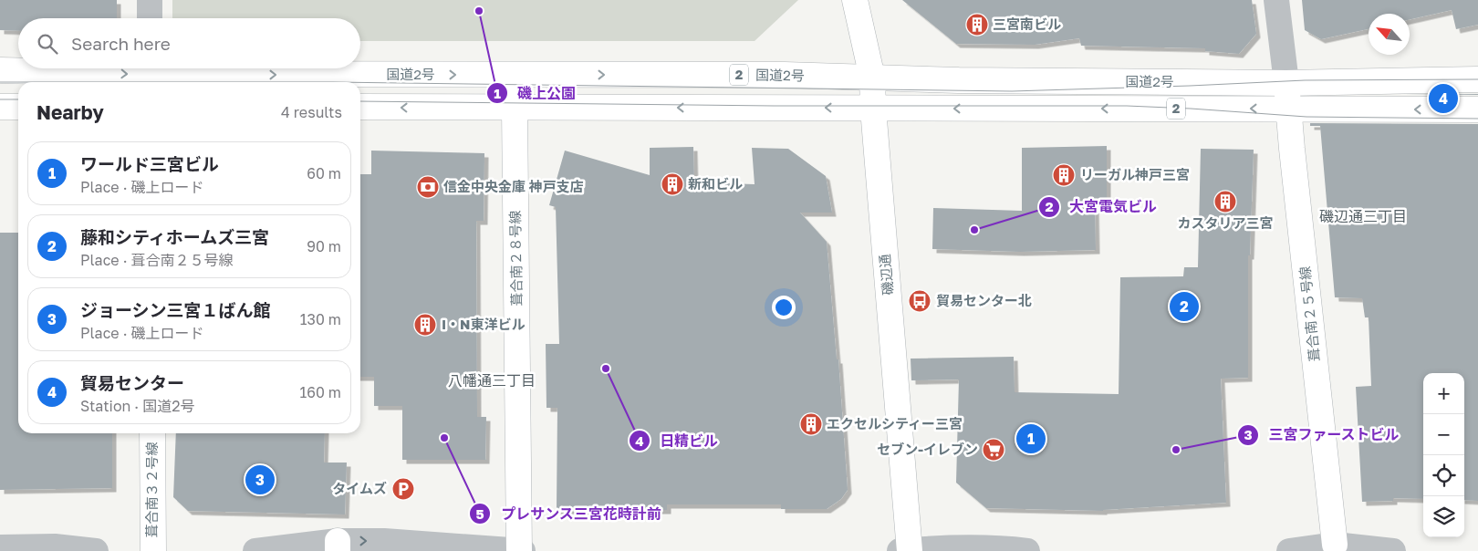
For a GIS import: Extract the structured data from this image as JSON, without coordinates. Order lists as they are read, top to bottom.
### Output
{
  "streets": {
    "main road": [
      "国道2号",
      "2",
      "葺合南２８号線",
      "磯辺通",
      "葺合南２５号線",
      "葺合南３２号線"
    ]
  },
  "crossings": [
    ["国道2号", "葺合南２８号線"],
    ["国道2号", "磯辺通"],
    ["国道2号", "葺合南２５号線"]
  ],
  "districts": ["磯辺通三丁目", "八幡通三丁目"],
  "places": {
    "other": [
      "磯上公園",
      "大宮電気ビル",
      "日精ビル",
      "プレサンス三宮花時計前",
      "三宮ファーストビル"
    ],
    "building": [
      "三宮南ビル",
      "リーガル神戸三宮",
      "新和ビル",
      "カスタリア三宮",
      "I・N東洋ビル",
      "エクセルシティー三宮"
    ],
    "bank": ["信金中央金庫 神戸支店"],
    "bus stop": ["貿易センター北"],
    "supermarket": ["セブン-イレブン"],
    "parking": ["タイムズ"]
  },
  "north": "top left",
  "page": {
    "search": "Search here",
    "pins": [
      "4",
      "2",
      "1",
      "3"
    ],
    "heading": ["Nearby", "4 results"],
    "list": [
      {
        "mark": "1",
        "name": "ワールド三宮ビル",
        "note": "Place · 磯上ロード",
        "value": "60 m"
      },
      {
        "mark": "2",
        "name": "藤和シティホームズ三宮",
        "note": "Place · 葺合南２５号線",
        "value": "90 m"
      },
      {
        "mark": "3",
        "name": "ジョーシン三宮１ばん館",
        "note": "Place · 磯上ロード",
        "value": "130 m"
      },
      {
        "mark": "4",
        "name": "貿易センター",
        "note": "Station · 国道2号",
        "value": "160 m"
      }
    ],
    "map_buttons": ["+", "−"]
  }
}
